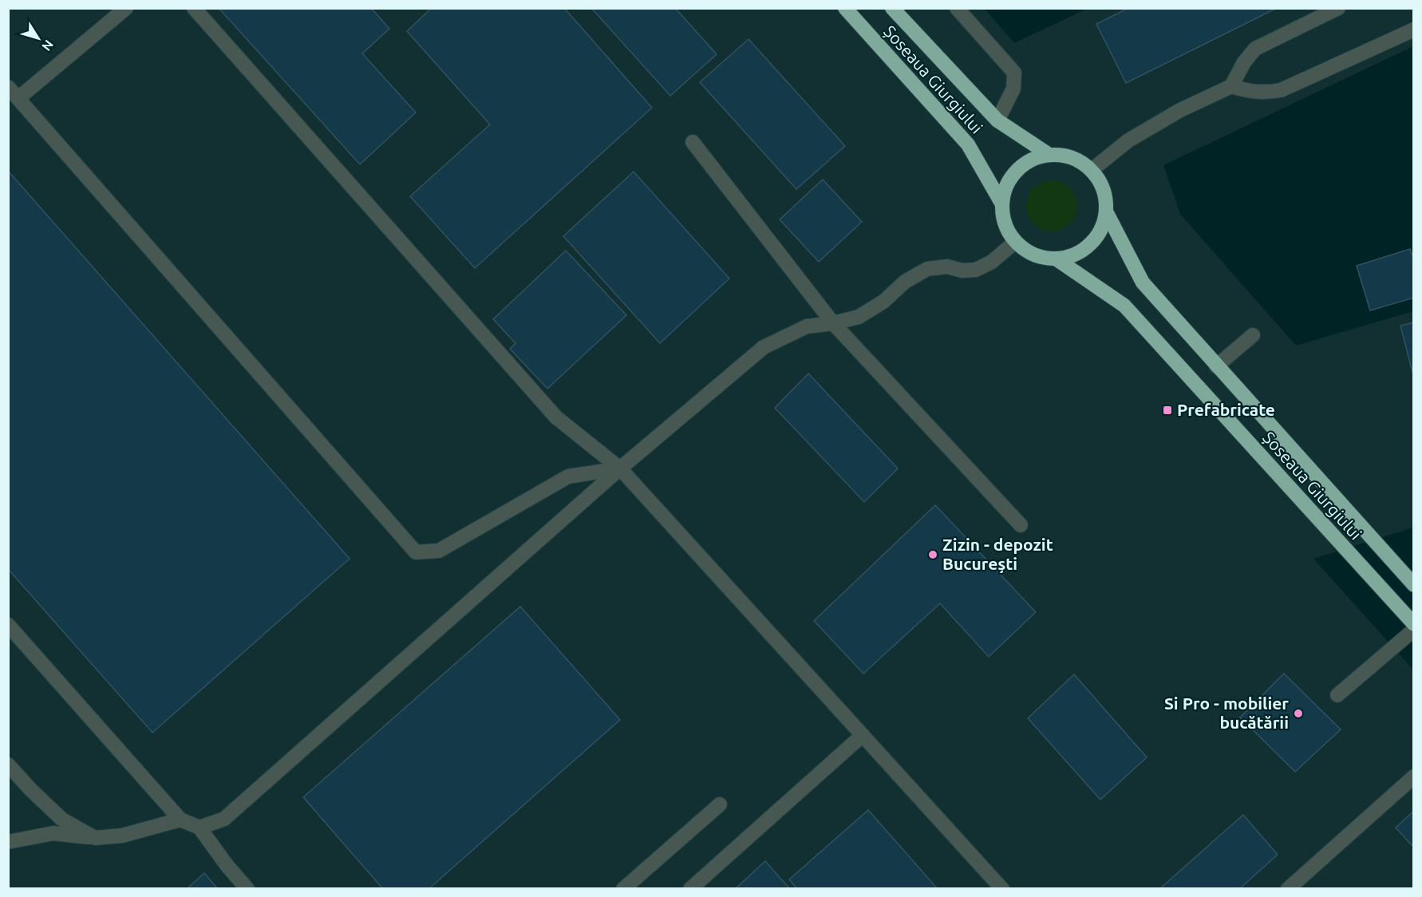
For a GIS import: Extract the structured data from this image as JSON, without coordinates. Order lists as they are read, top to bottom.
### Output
{
  "streets": {
    "highway": ["Șoseaua Giurgiului"]
  },
  "places": {
    "transit": ["Prefabricate"],
    "other": ["Zizin - depozit București", "Si Pro - mobilier bucătării"]
  },
  "north": "bottom right"
}
